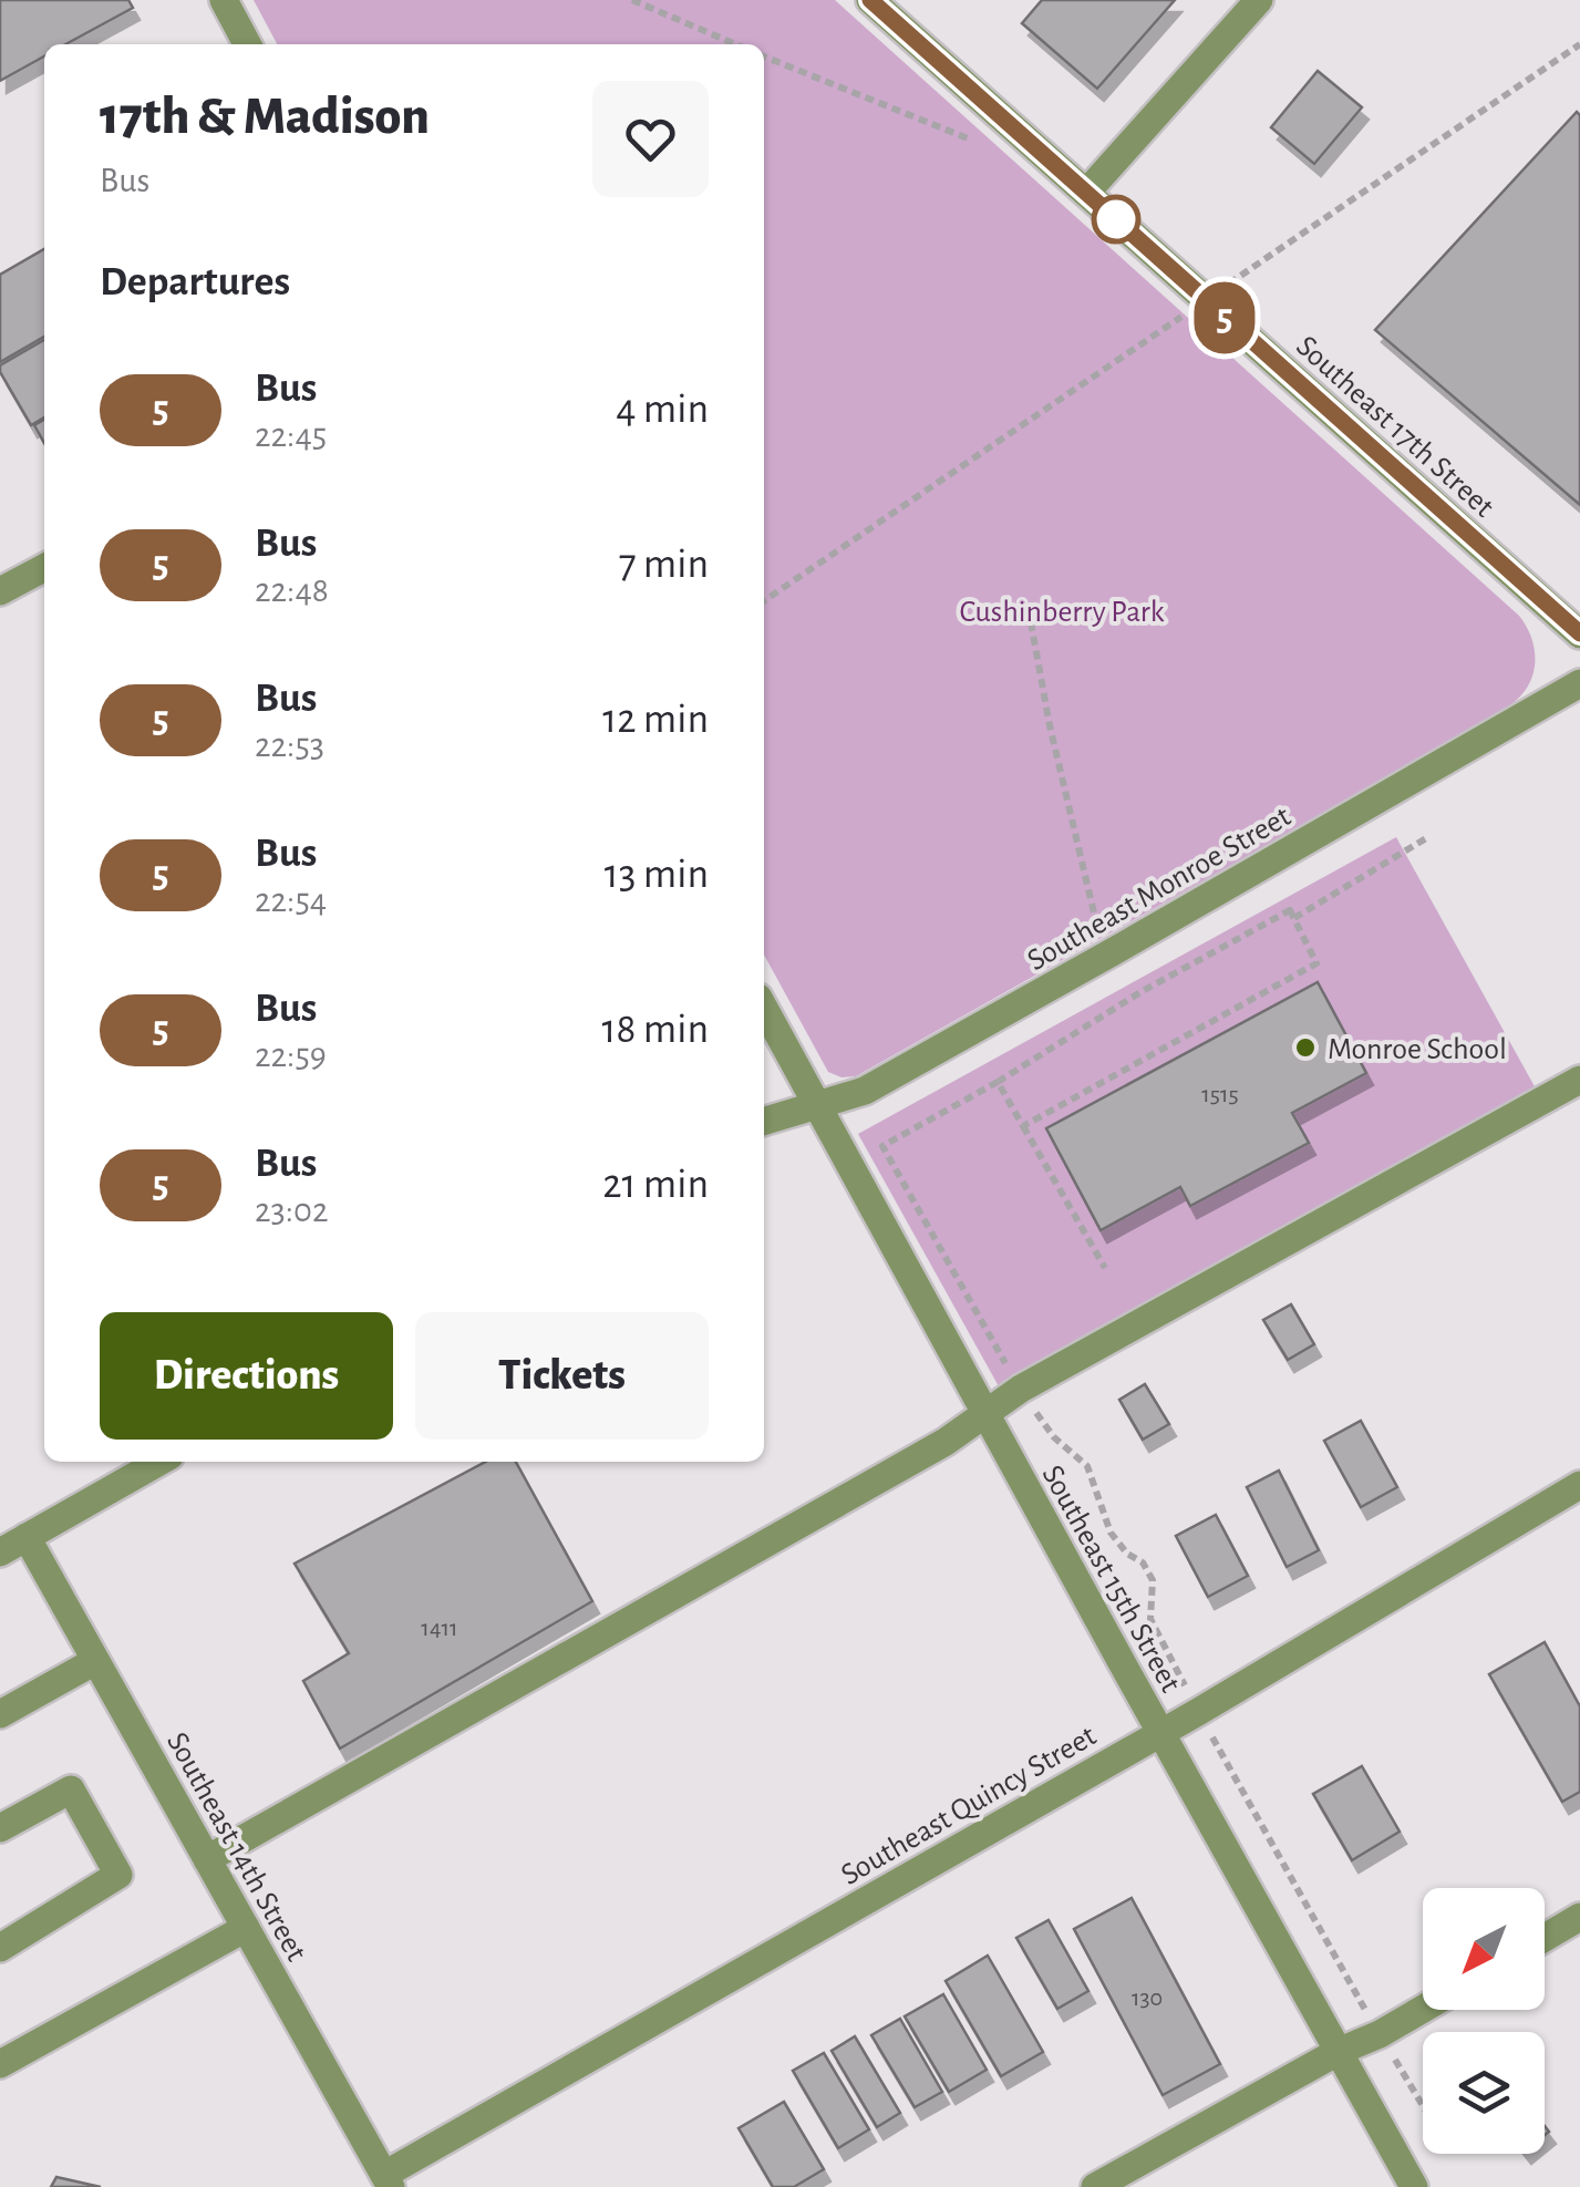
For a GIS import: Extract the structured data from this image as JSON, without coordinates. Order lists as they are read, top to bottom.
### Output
{
  "streets": {
    "street": [
      "Southeast 17th Street",
      "Southeast Monroe Street",
      "Southeast 15th Street",
      "Southeast Quincy Street",
      "Southeast 14th Street"
    ]
  },
  "crossings": [
    ["Southeast Monroe Street", "Southeast 15th Street"],
    ["Southeast 15th Street", "Southeast Quincy Street"],
    ["Southeast Quincy Street", "Southeast 14th Street"]
  ],
  "parks": ["Cushinberry Park"],
  "places": ["Monroe School"],
  "lines": ["bus line 5"],
  "house_numbers": ["1515", "1411", "130"],
  "north": "bottom left",
  "page": {
    "on_map": "5",
    "heading": [
      ["17th & Madison", "Bus"],
      "Departures"
    ],
    "list": [
      {
        "mark": "5",
        "name": "Bus",
        "note": "22:45",
        "value": "4 min"
      },
      {
        "mark": "5",
        "name": "Bus",
        "note": "22:48",
        "value": "7 min"
      },
      {
        "mark": "5",
        "name": "Bus",
        "note": "22:53",
        "value": "12 min"
      },
      {
        "mark": "5",
        "name": "Bus",
        "note": "22:54",
        "value": "13 min"
      },
      {
        "mark": "5",
        "name": "Bus",
        "note": "22:59",
        "value": "18 min"
      },
      {
        "mark": "5",
        "name": "Bus",
        "note": "23:02",
        "value": "21 min"
      }
    ],
    "buttons": ["Directions", "Tickets"]
  }
}
